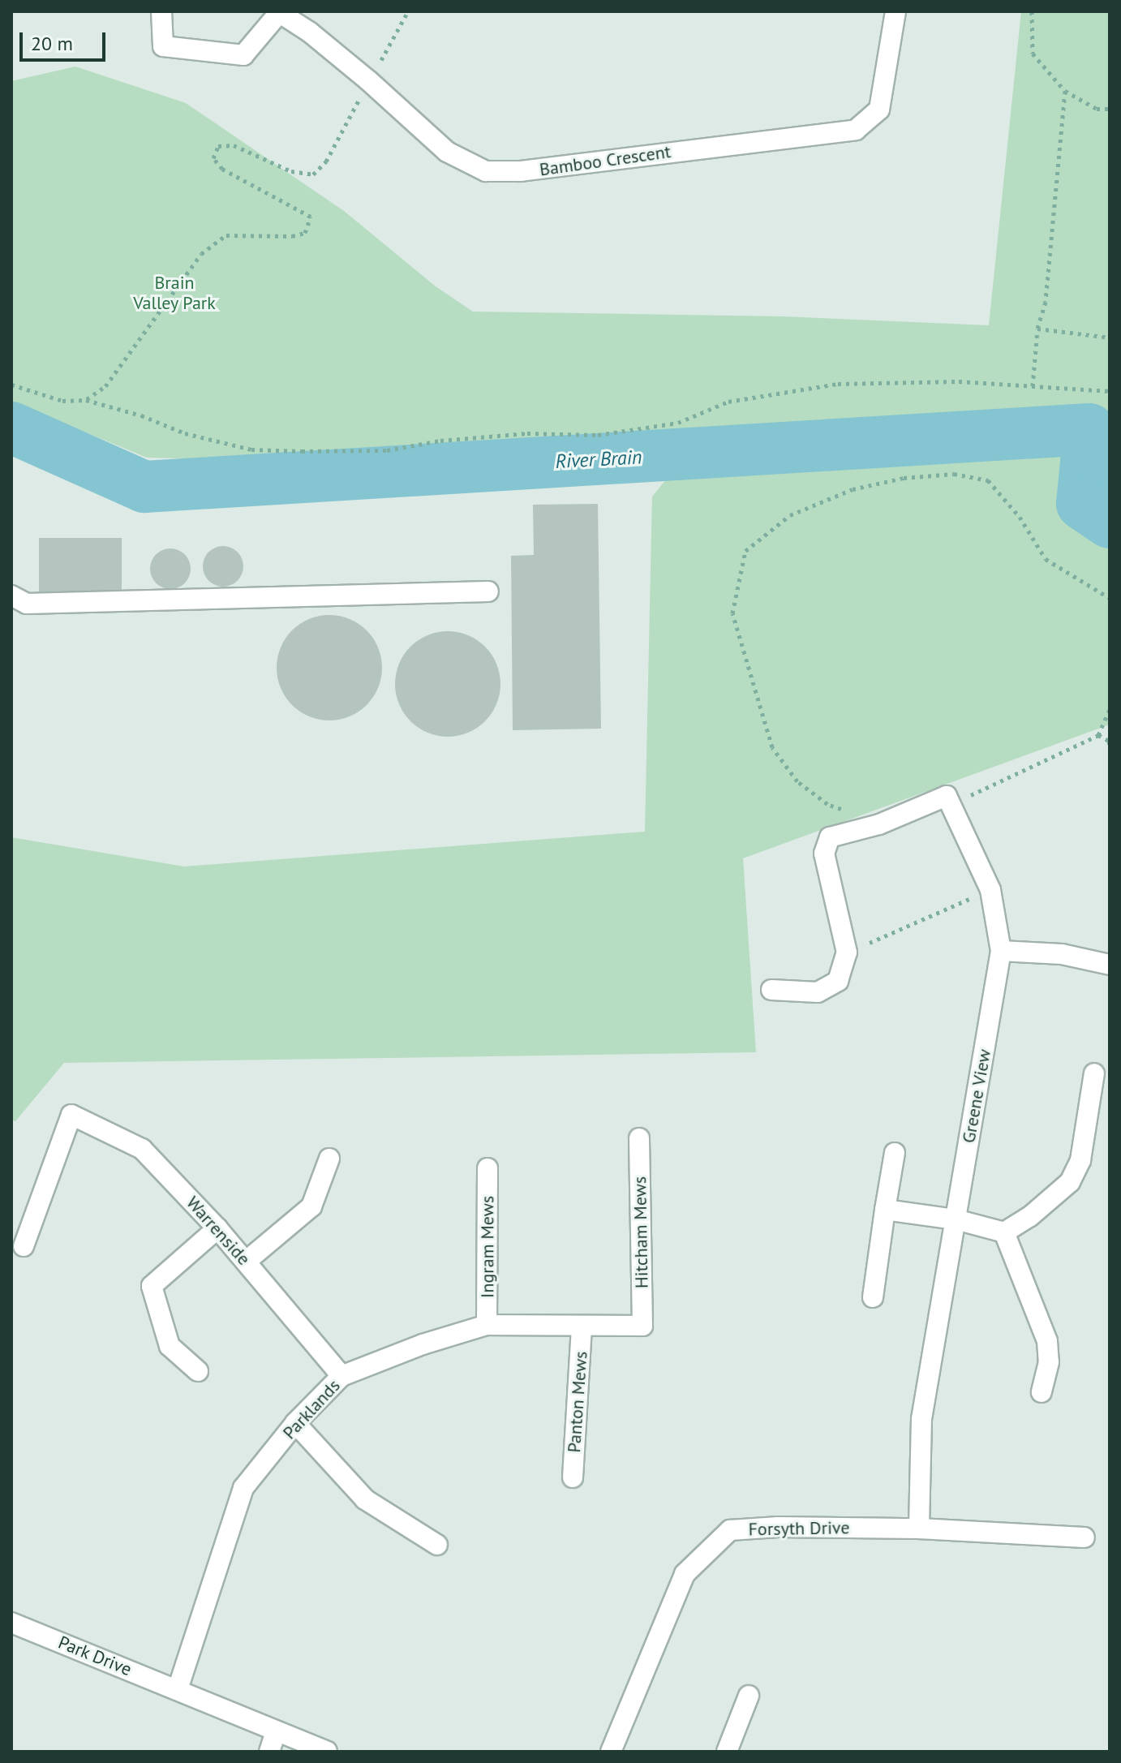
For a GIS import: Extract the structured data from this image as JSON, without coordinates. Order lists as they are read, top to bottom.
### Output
{
  "streets": {
    "street": [
      "Bamboo Crescent",
      "Greene View",
      "Warrenside",
      "Hitcham Mews",
      "Ingram Mews",
      "Panton Mews",
      "Parklands",
      "Forsyth Drive",
      "Park Drive"
    ]
  },
  "crossings": [
    ["Greene View", "Forsyth Drive"],
    ["Warrenside", "Parklands"],
    ["Hitcham Mews", "Parklands"],
    ["Ingram Mews", "Parklands"],
    ["Panton Mews", "Parklands"],
    ["Parklands", "Park Drive"]
  ],
  "water": ["River Brain"],
  "parks": ["Brain Valley Park"],
  "scale_bar": "20 m"
}
